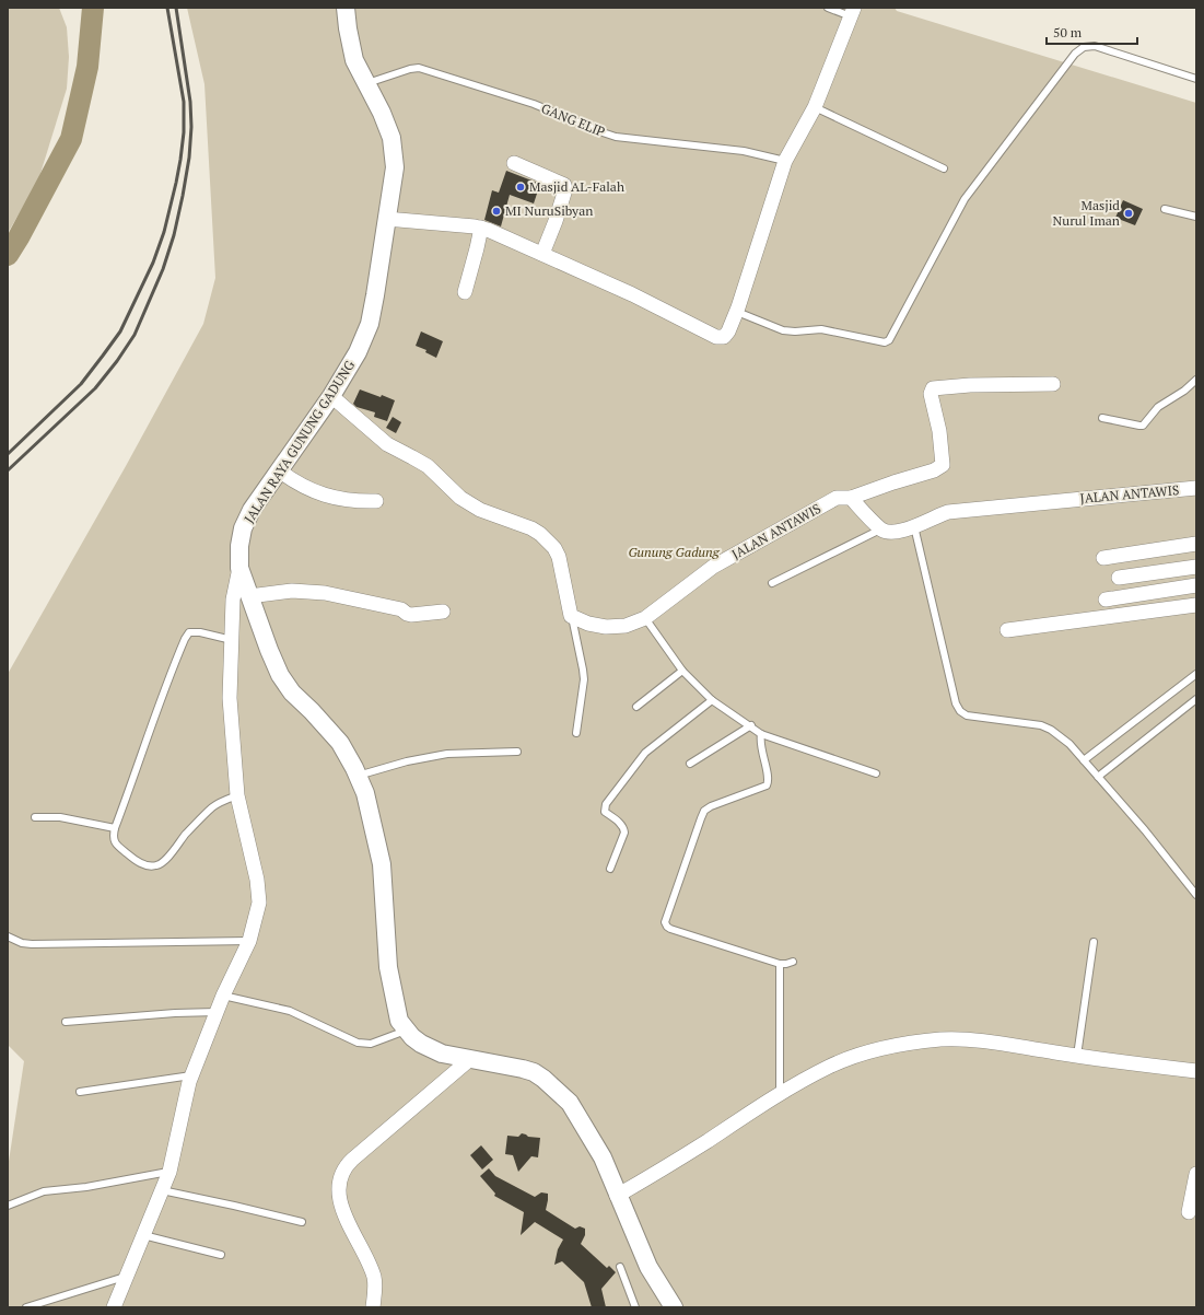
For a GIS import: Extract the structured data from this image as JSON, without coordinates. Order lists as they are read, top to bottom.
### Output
{
  "streets": {
    "street": ["JALAN RAYA GUNUNG GADUNG", "JALAN ANTAWIS"],
    "lane": ["GANG ELIP"]
  },
  "crossings": [
    ["GANG ELIP", "JALAN RAYA GUNUNG GADUNG"]
  ],
  "parks": ["Gunung Gadung"],
  "places": ["Masjid AL-Falah", "MI NuruSibyan", "Masjid Nurul Iman"],
  "scale_bar": "50 m"
}
